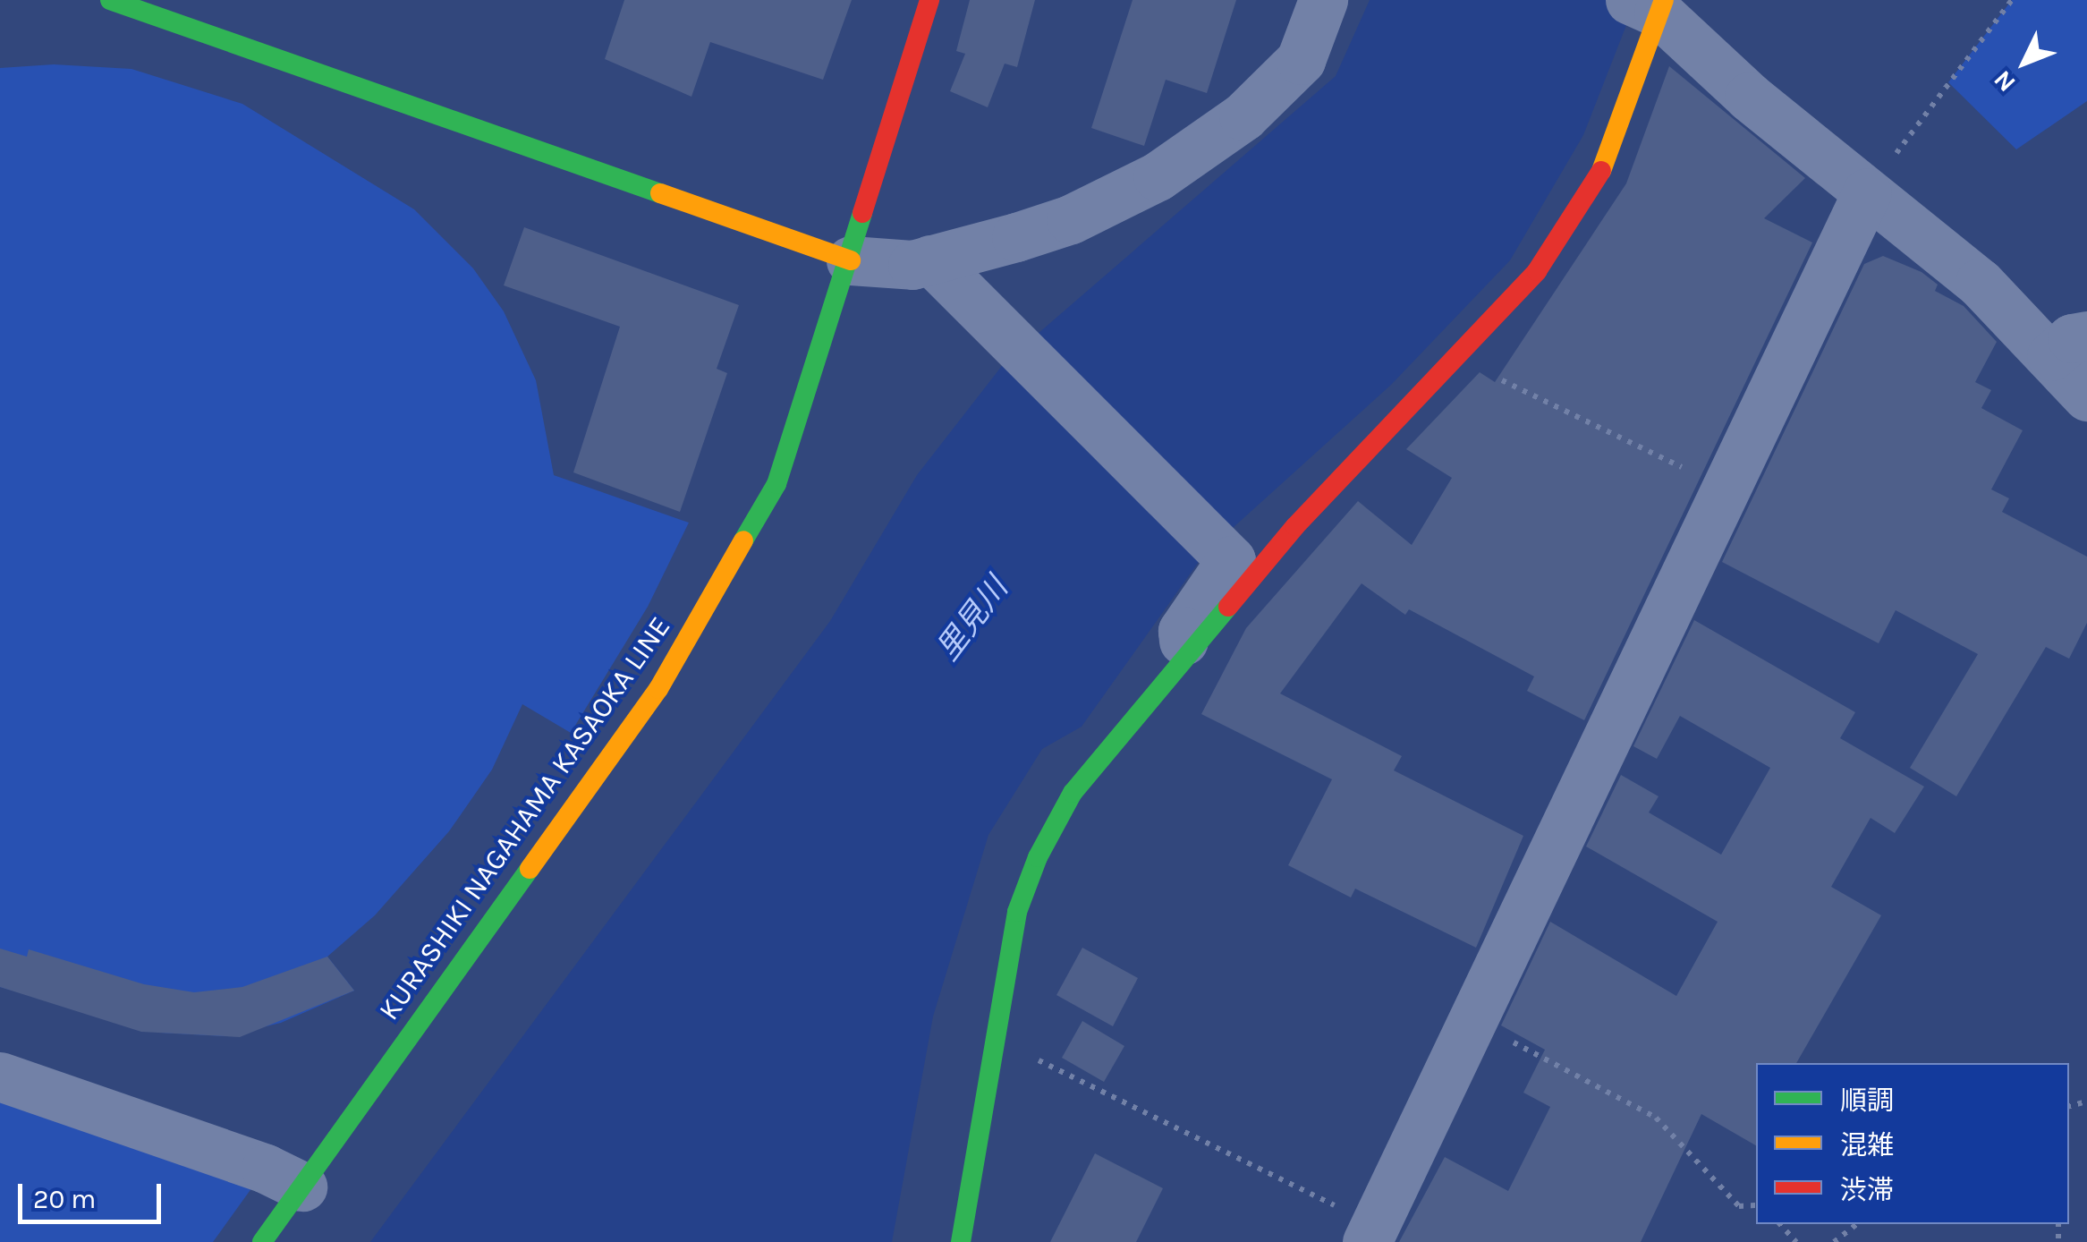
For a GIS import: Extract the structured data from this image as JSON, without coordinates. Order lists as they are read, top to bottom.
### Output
{
  "streets": {
    "street": ["KURASHIKI NAGAHAMA KASAOKA LINE"]
  },
  "water": ["里見川"],
  "legend": ["順調", "混雑", "渋滞"],
  "scale_bar": "20 m",
  "north": "bottom left"
}
